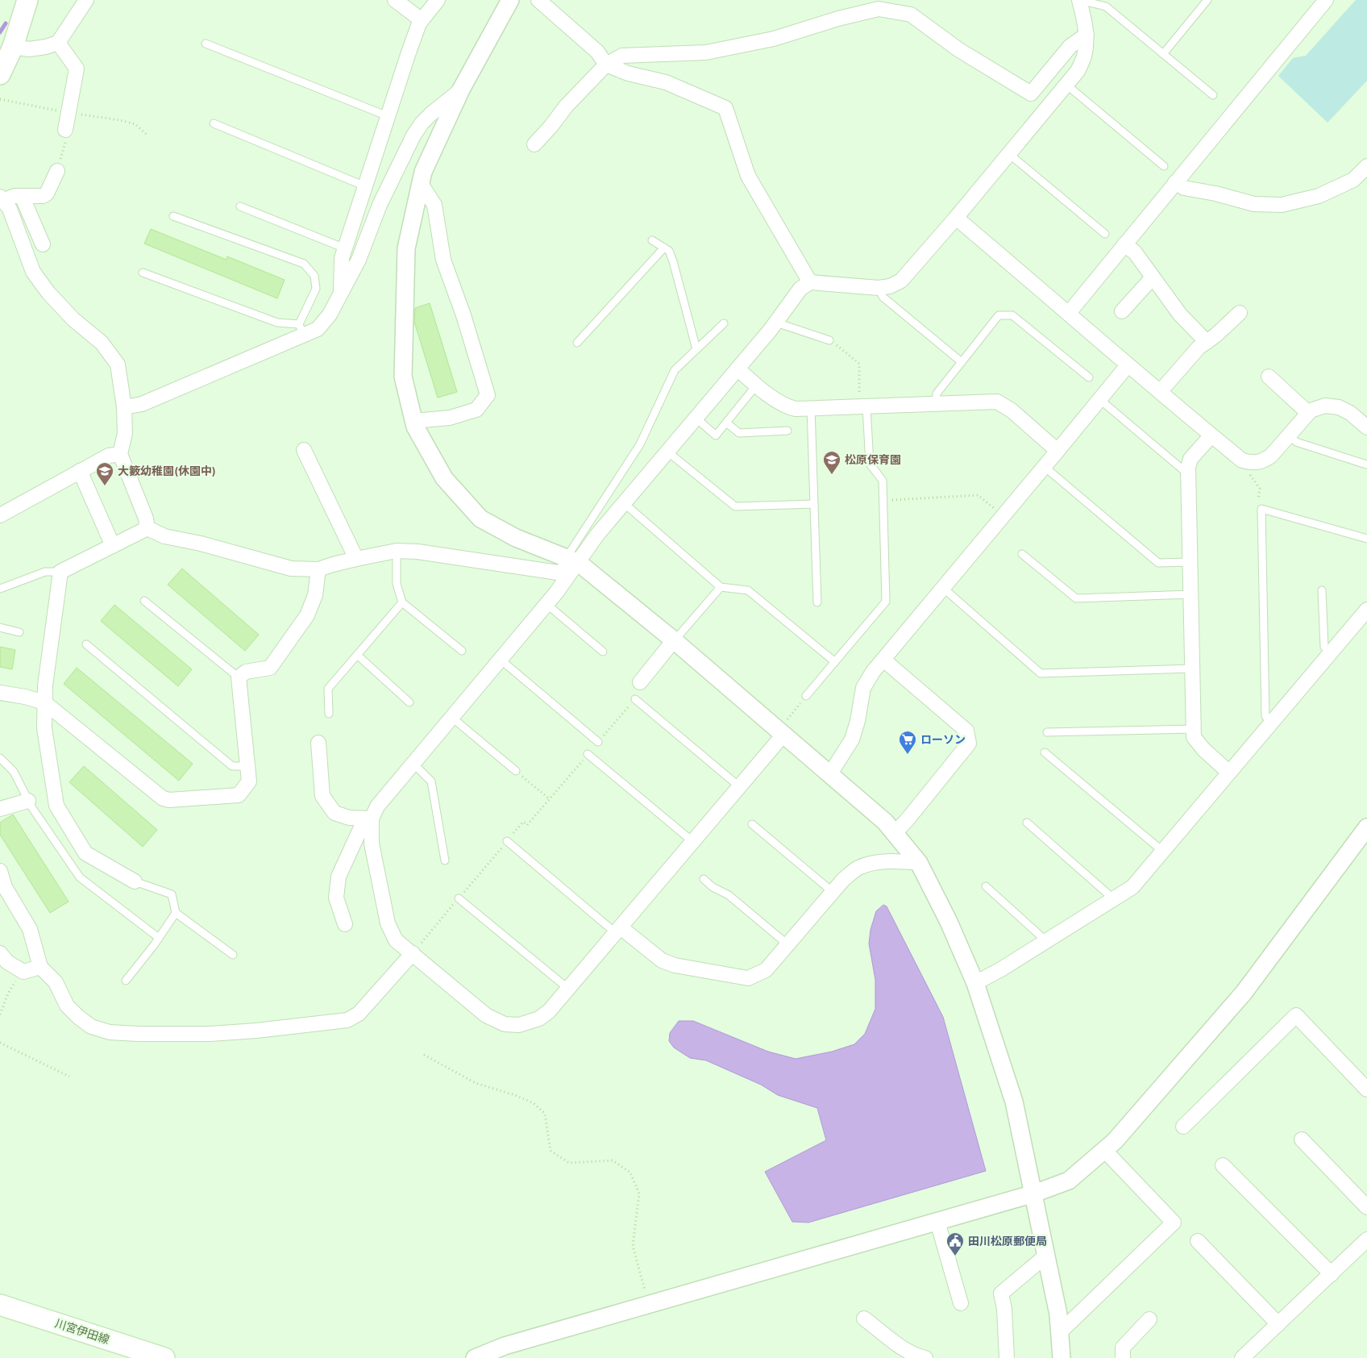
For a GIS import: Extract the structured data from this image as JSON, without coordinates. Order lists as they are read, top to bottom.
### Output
{
  "streets": {
    "main road": ["川宮伊田線"]
  },
  "places": {
    "school or university": ["松原保育園", "大籔幼稚園(休園中)"],
    "supermarket": ["ローソン"],
    "public building": ["田川松原郵便局"]
  }
}
